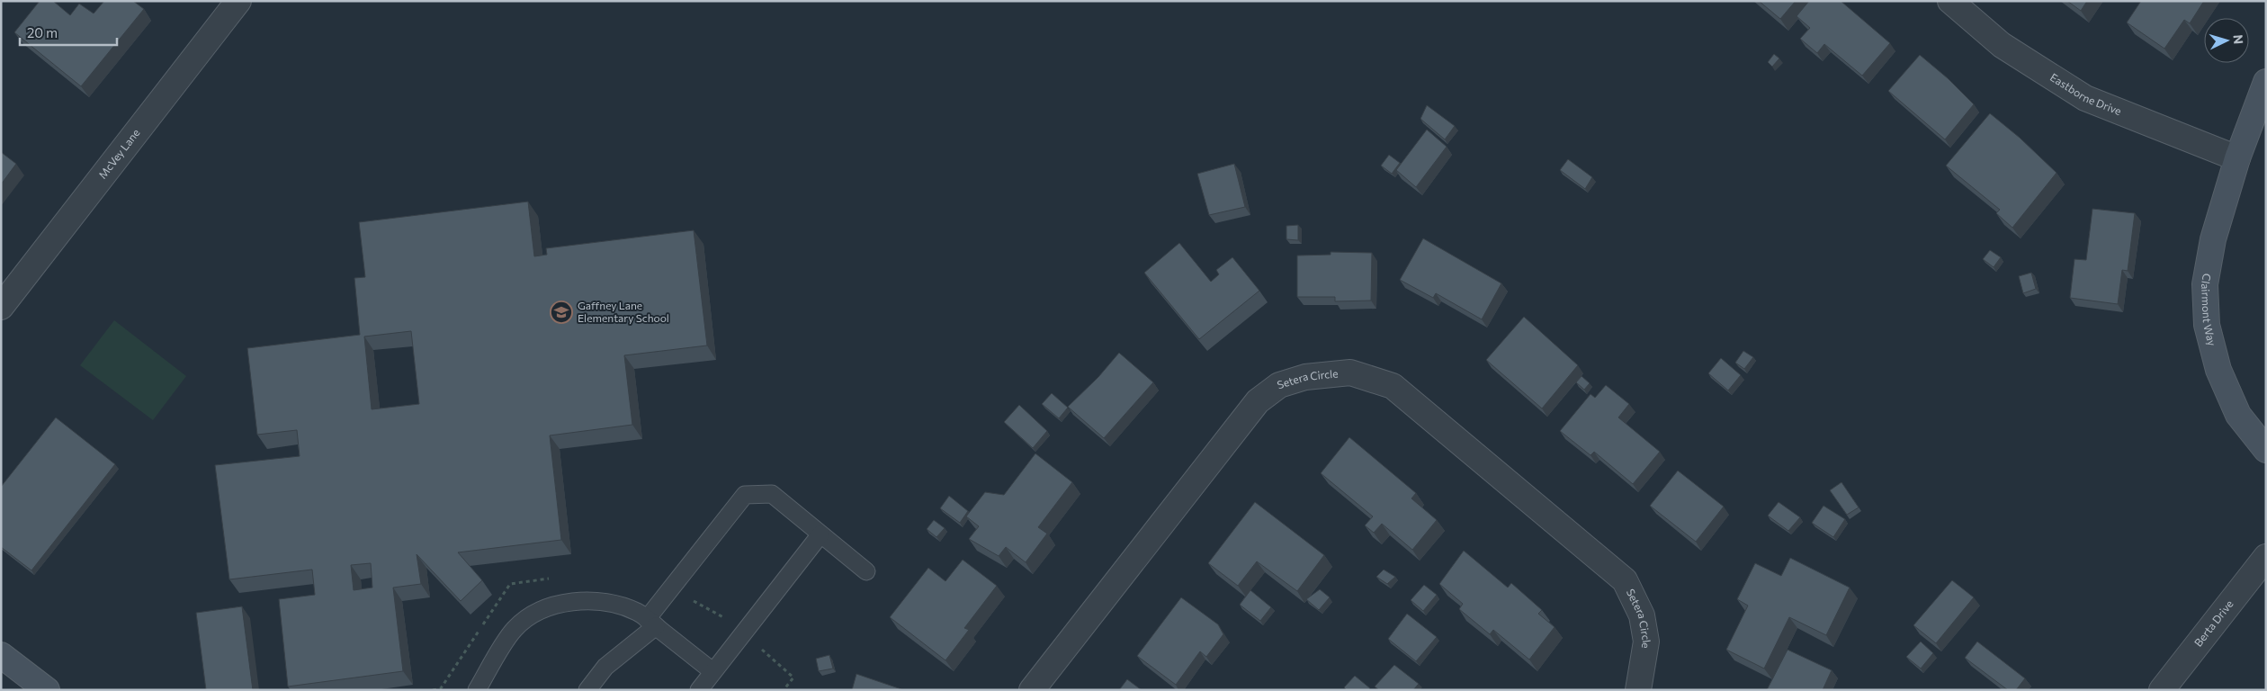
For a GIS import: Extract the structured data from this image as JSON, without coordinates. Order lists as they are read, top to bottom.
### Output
{
  "streets": {
    "street": [
      "Eastborne Drive",
      "McVey Lane",
      "Clairmont Way",
      "Setera Circle",
      "Berta Drive"
    ]
  },
  "crossings": [
    ["Eastborne Drive", "Clairmont Way"]
  ],
  "places": {
    "school or university": ["Gaffney Lane Elementary School"]
  },
  "scale_bar": "20 m",
  "north": "right"
}
